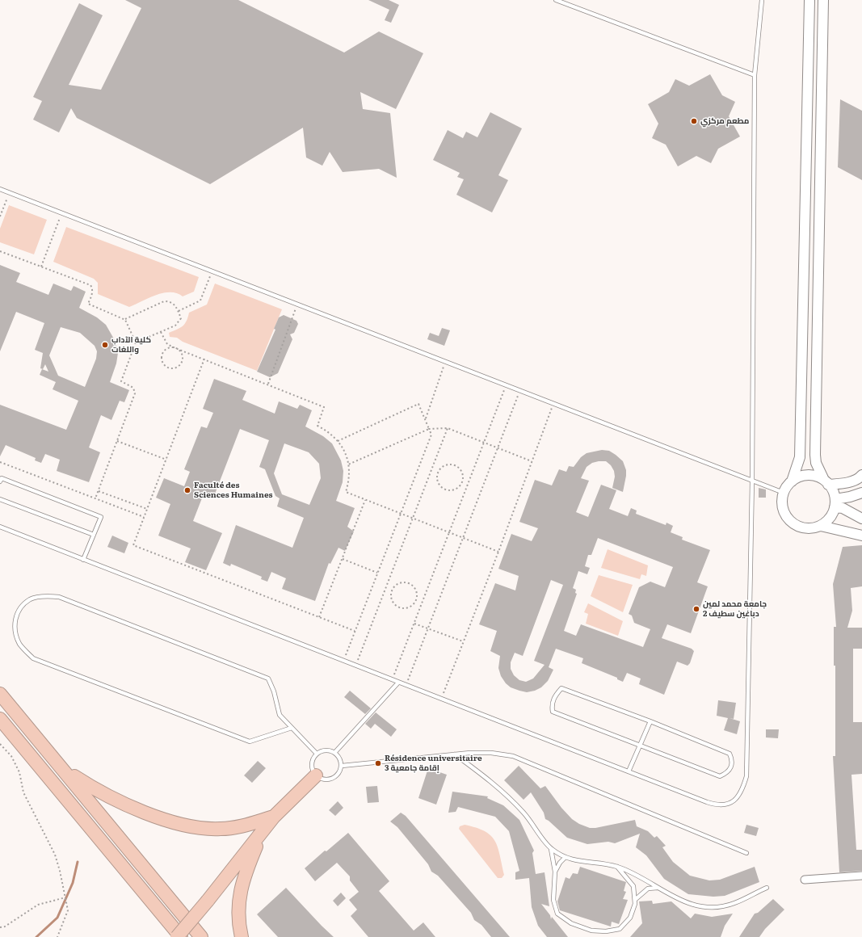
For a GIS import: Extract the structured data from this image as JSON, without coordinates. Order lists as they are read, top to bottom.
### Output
{
  "places": [
    "مطعم مركزي",
    "كلية الآداب واللغات",
    "Faculté des Sciences Humaines",
    "جامعة محمد لمين دباغين سطيف 2",
    "Résidence universitaire إقامة جامعية 3"
  ]
}
